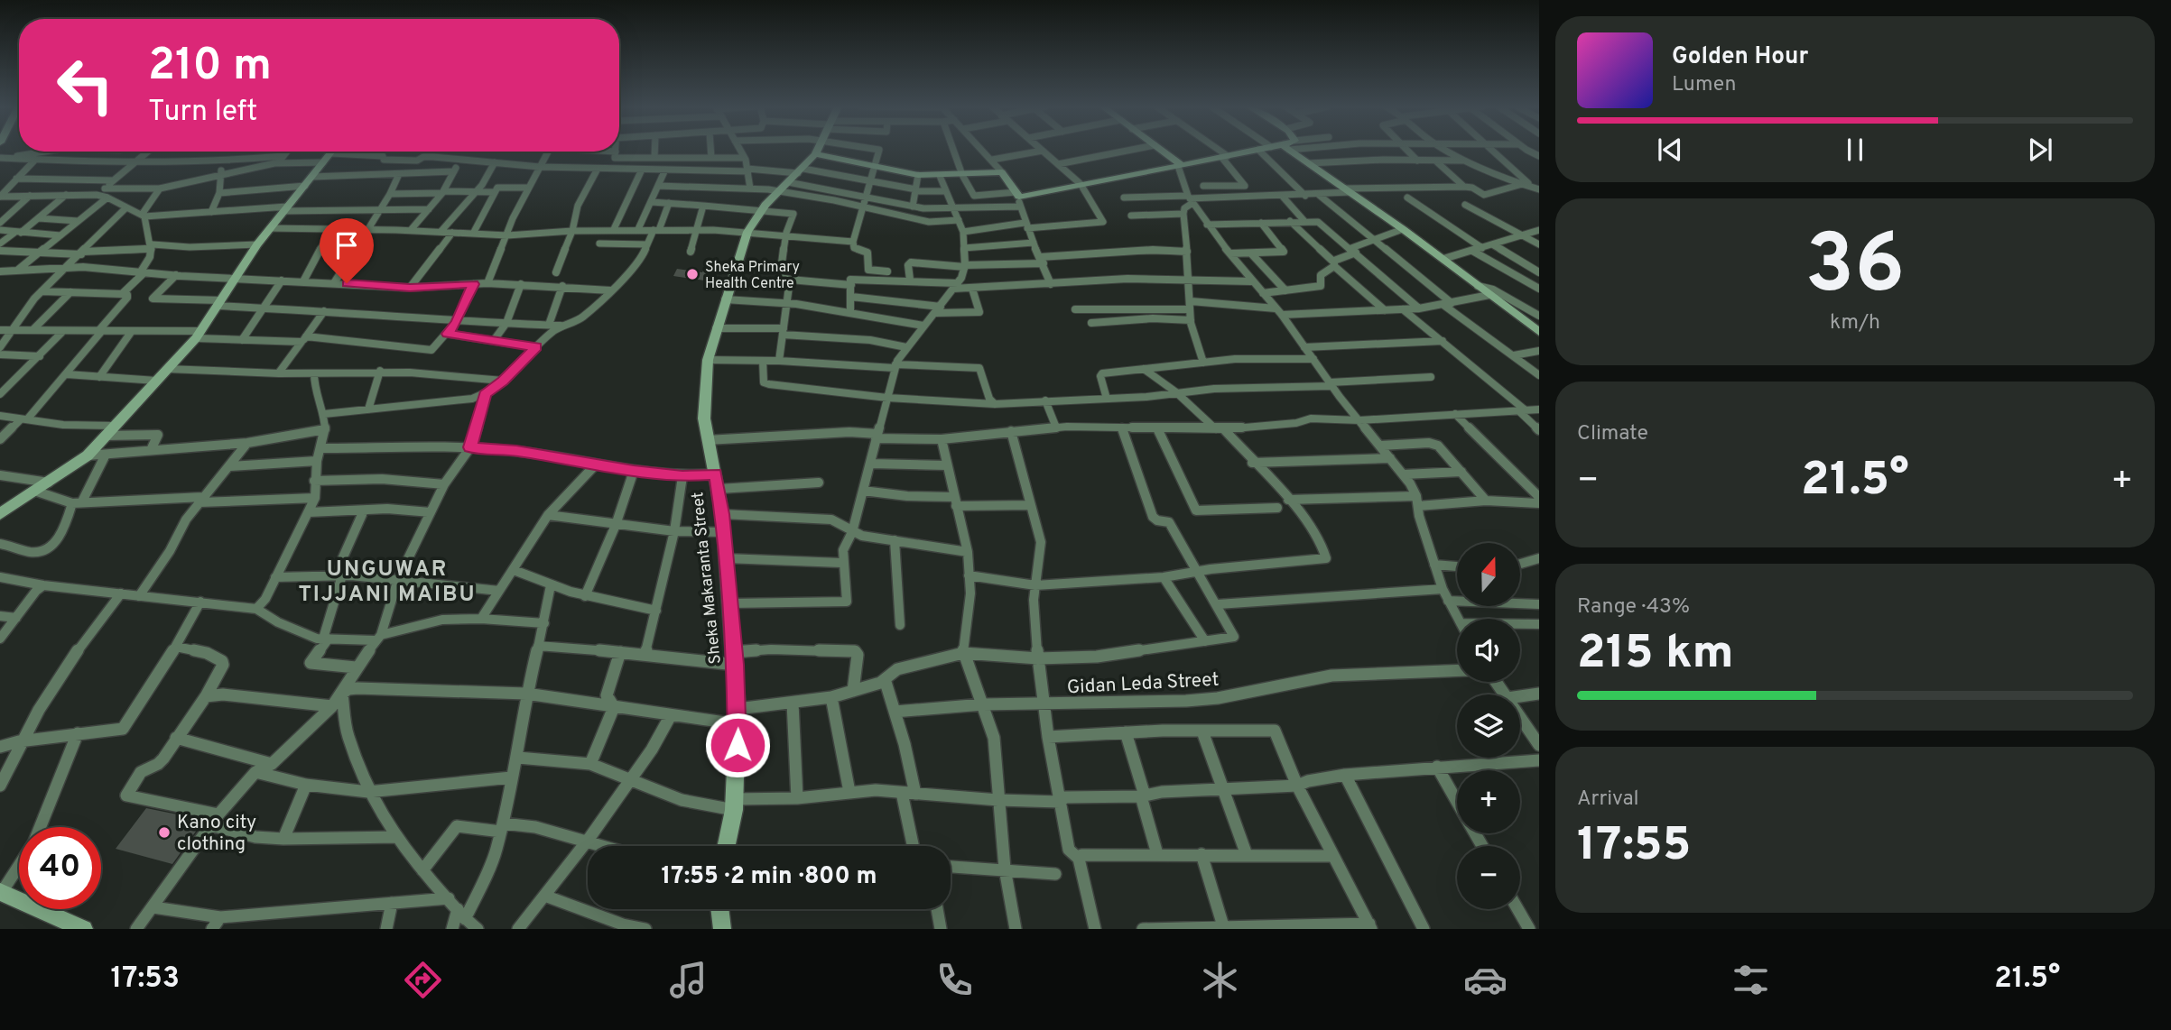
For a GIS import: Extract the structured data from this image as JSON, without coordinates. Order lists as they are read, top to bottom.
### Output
{
  "streets": {
    "street": ["Sheka Makaranta Street", "Gidan Leda Street"]
  },
  "districts": ["UNGUWAR TIJJANI MAIBU"],
  "places": ["Sheka Primary Health Centre", "Kano city clothing"],
  "north": "top",
  "page": {
    "turn": ["210 m", "Turn left"],
    "song": ["Golden Hour", "Lumen"],
    "tile": [
      ["36", "km/h"],
      "Climate",
      ["Range · 43%", "215 km"],
      ["Arrival", "17:55"]
    ],
    "heat": ["−", "21.5°", "+"],
    "map_buttons": ["+", "−"],
    "limit": "40",
    "trip": "17:55 · 2 min · 800 m",
    "tabs": ["17:53", "21.5°"]
  }
}
